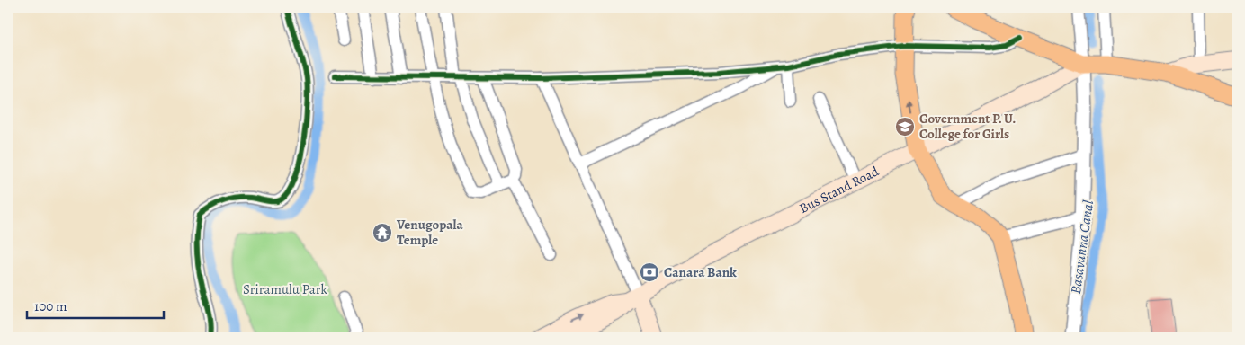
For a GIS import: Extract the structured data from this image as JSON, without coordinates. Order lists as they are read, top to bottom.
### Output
{
  "streets": {
    "main road": ["Bus Stand Road"]
  },
  "water": ["Basavanna Canal"],
  "parks": ["Sriramulu Park"],
  "places": {
    "school or university": ["Government P. U. College for Girls"],
    "temple": ["Venugopala Temple"],
    "bank": ["Canara Bank"]
  },
  "scale_bar": "100 m"
}
